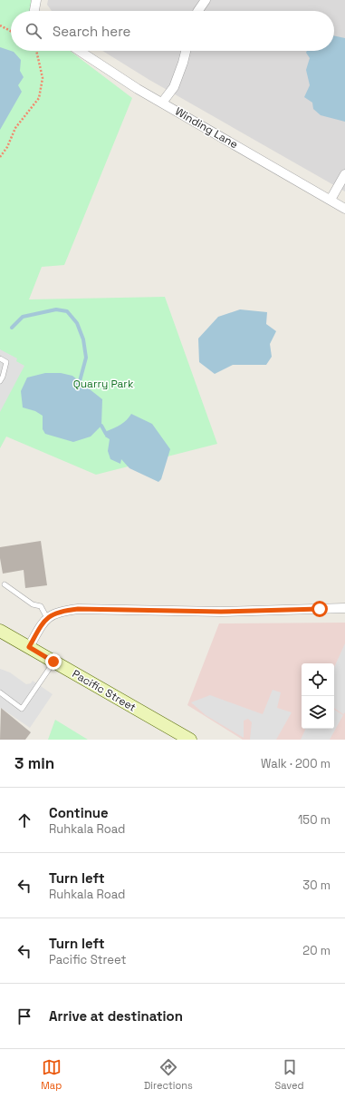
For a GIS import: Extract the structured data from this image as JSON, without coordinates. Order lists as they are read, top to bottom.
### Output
{
  "streets": {
    "main road": ["Pacific Street"],
    "street": ["Winding Lane"]
  },
  "parks": ["Quarry Park"],
  "page": {
    "search": "Search here",
    "heading": ["3 min", "Walk · 200 m"],
    "list": [
      ["Continue", "Ruhkala Road", "150 m"],
      ["Turn left", "Ruhkala Road", "30 m"],
      ["Turn left", "Pacific Street", "20 m"],
      "Arrive at destination"
    ],
    "nav": ["Map", "Directions", "Saved"]
  }
}
